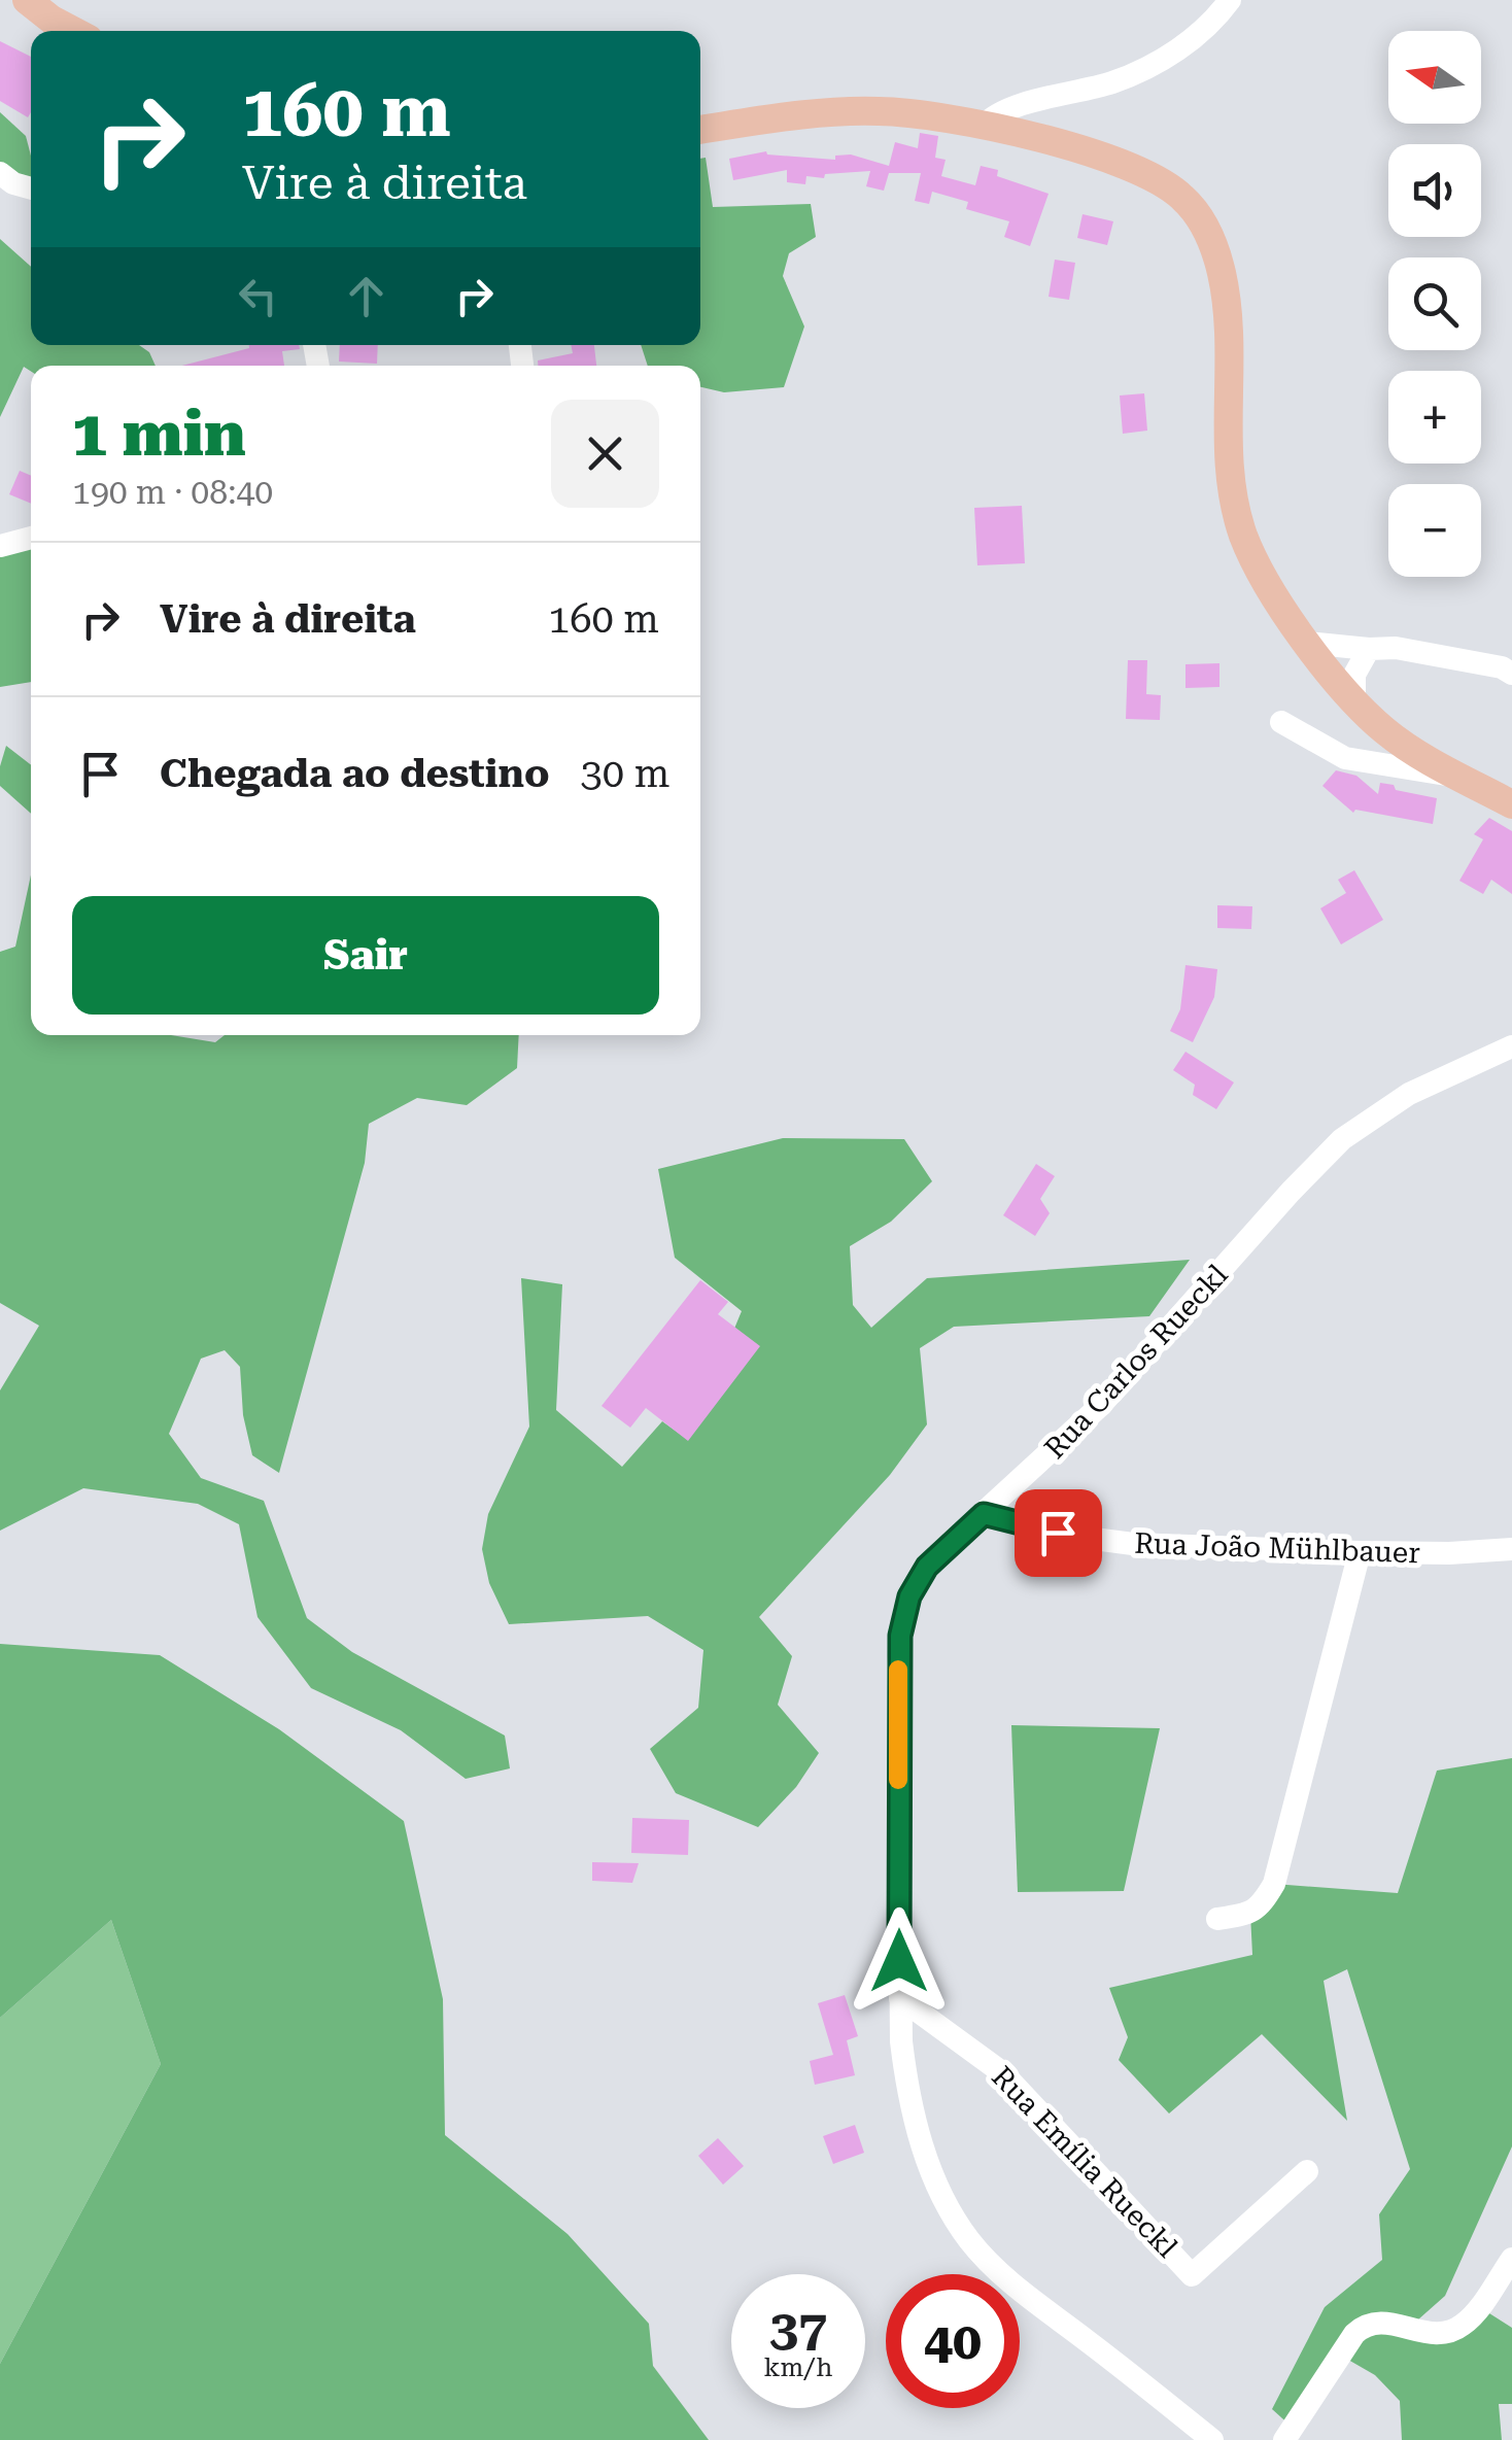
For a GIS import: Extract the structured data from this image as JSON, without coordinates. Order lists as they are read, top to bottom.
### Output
{
  "streets": {
    "street": ["Rua Carlos Rueckl", "Rua João Mühlbauer", "Rua Emília Rueckl"]
  },
  "crossings": [
    ["Rua Carlos Rueckl", "Rua João Mühlbauer"],
    ["Rua Carlos Rueckl", "Rua Emília Rueckl"]
  ],
  "north": "left",
  "page": {
    "map_buttons": ["+", "−"],
    "turn": ["160 m", "Vire à direita"],
    "heading": ["1 min", "190 m · 08:40"],
    "list": [
      {
        "name": "Vire à direita",
        "value": "160 m"
      },
      {
        "name": "Chegada ao destino",
        "value": "30 m"
      }
    ],
    "buttons": "Sair",
    "speed": "37 km/h",
    "limit": "40"
  }
}
